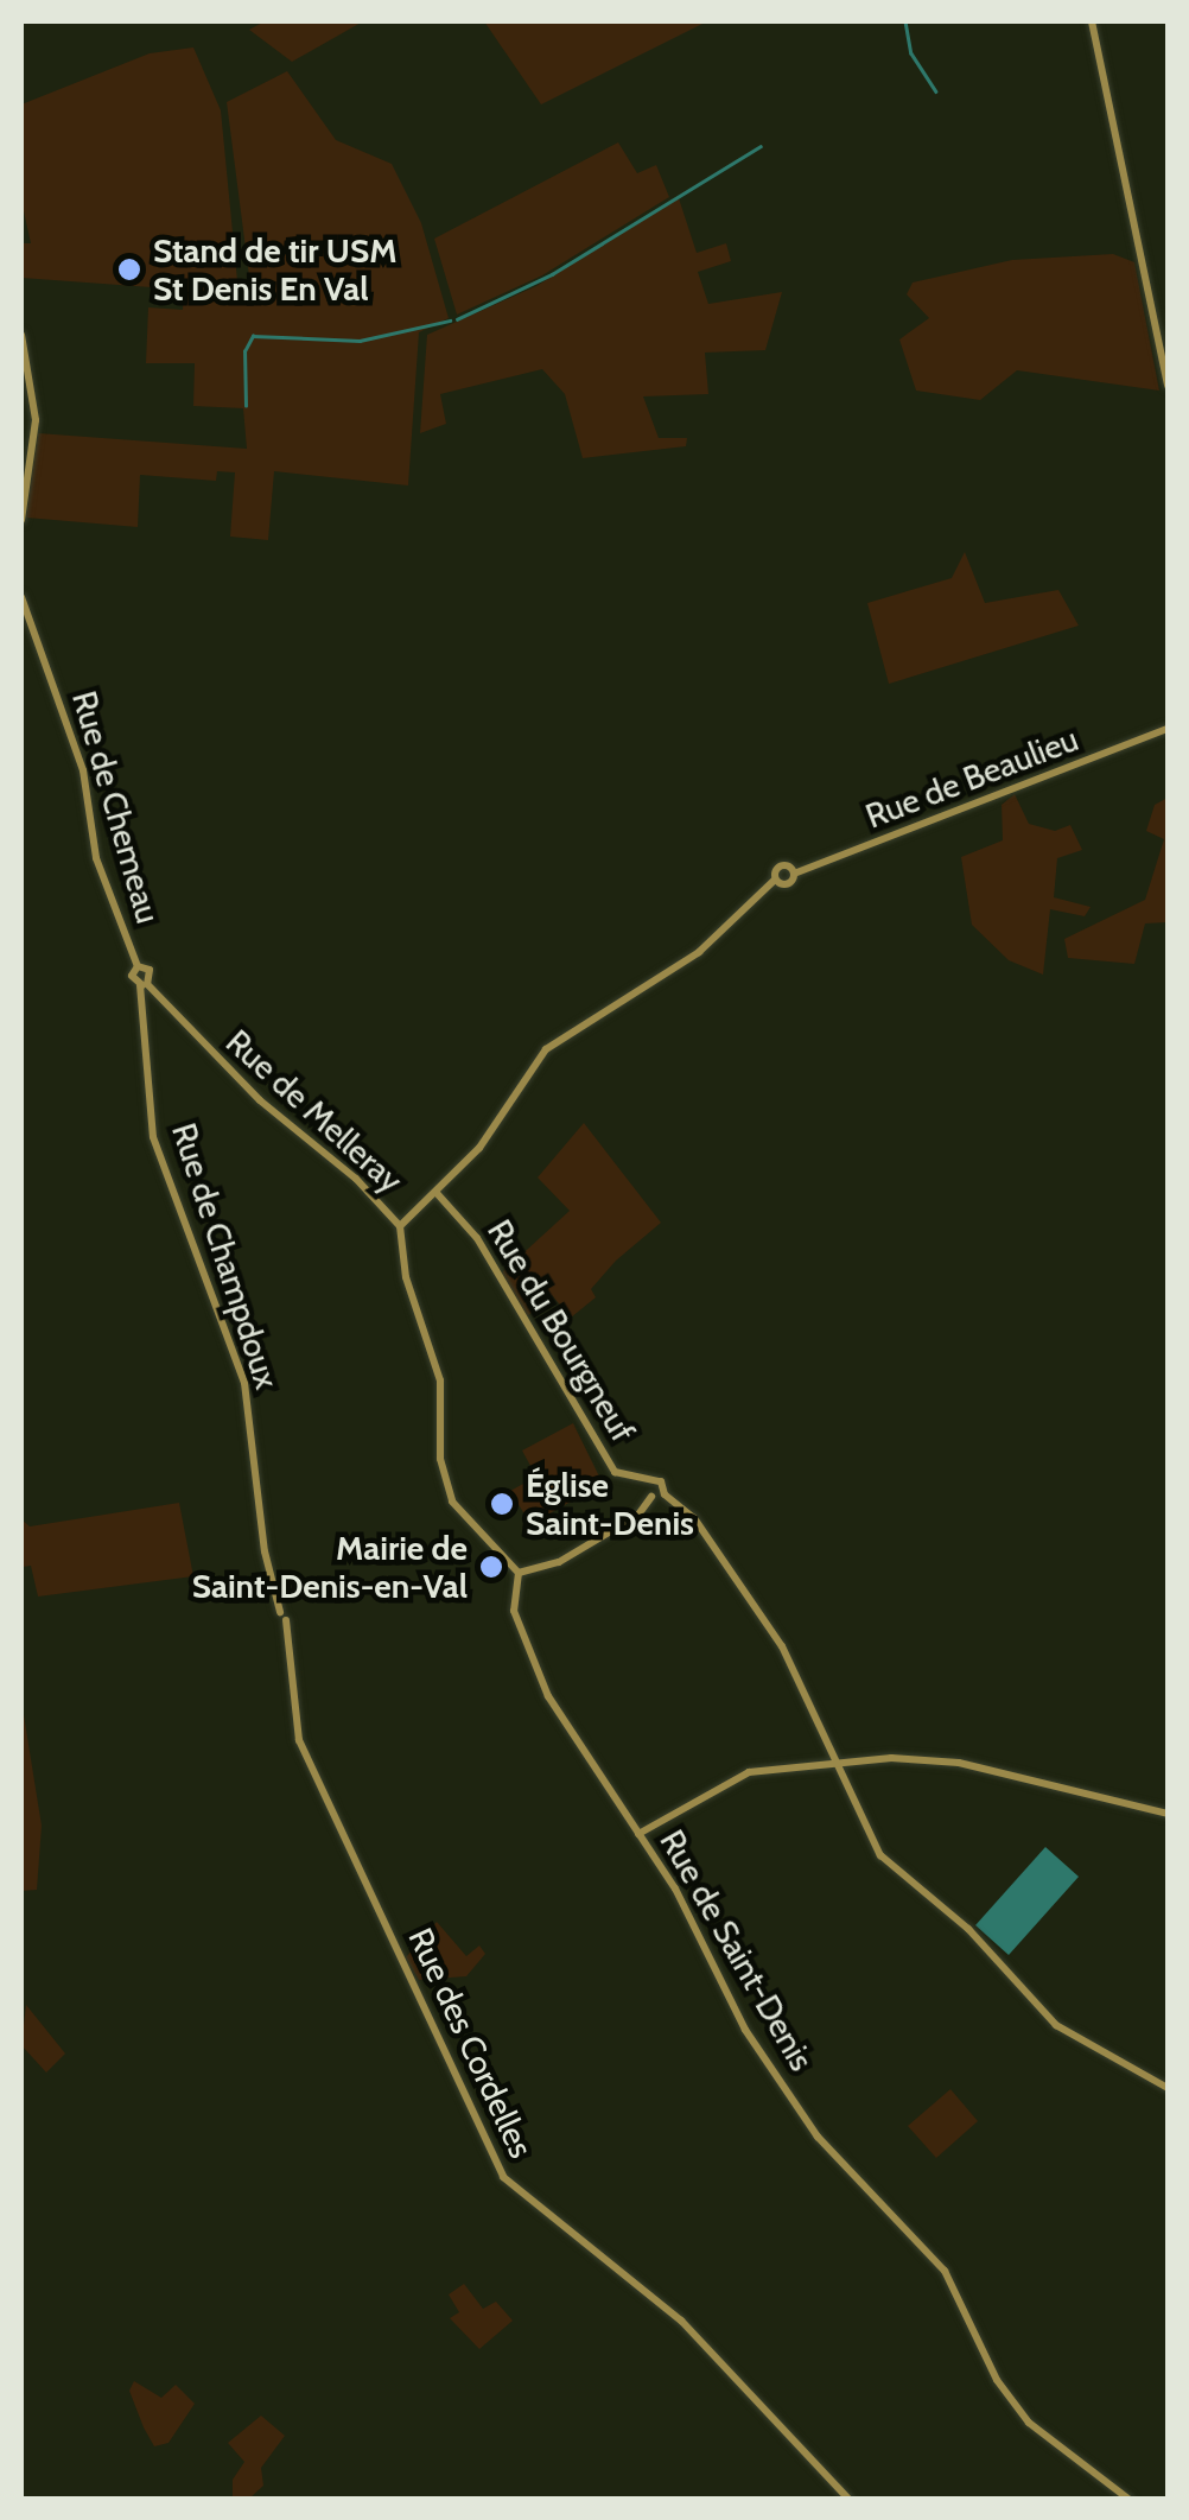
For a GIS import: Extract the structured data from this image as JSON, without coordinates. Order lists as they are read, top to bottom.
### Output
{
  "streets": {
    "street": [
      "Rue de Beaulieu",
      "Rue de Chemeau",
      "Rue de Melleray",
      "Rue de Champdoux",
      "Rue du Bourgneuf",
      "Rue de Saint-Denis",
      "Rue des Cordelles"
    ]
  },
  "crossings": [
    ["Rue de Beaulieu", "Rue du Bourgneuf"],
    ["Rue de Chemeau", "Rue de Champdoux"],
    ["Rue de Melleray", "Rue de Champdoux"],
    ["Rue de Melleray", "Rue de Saint-Denis"],
    ["Rue de Champdoux", "Rue des Cordelles"]
  ],
  "places": ["Stand de tir USM St Denis En Val", "Église Saint-Denis", "Mairie de Saint-Denis-en-Val"]
}
